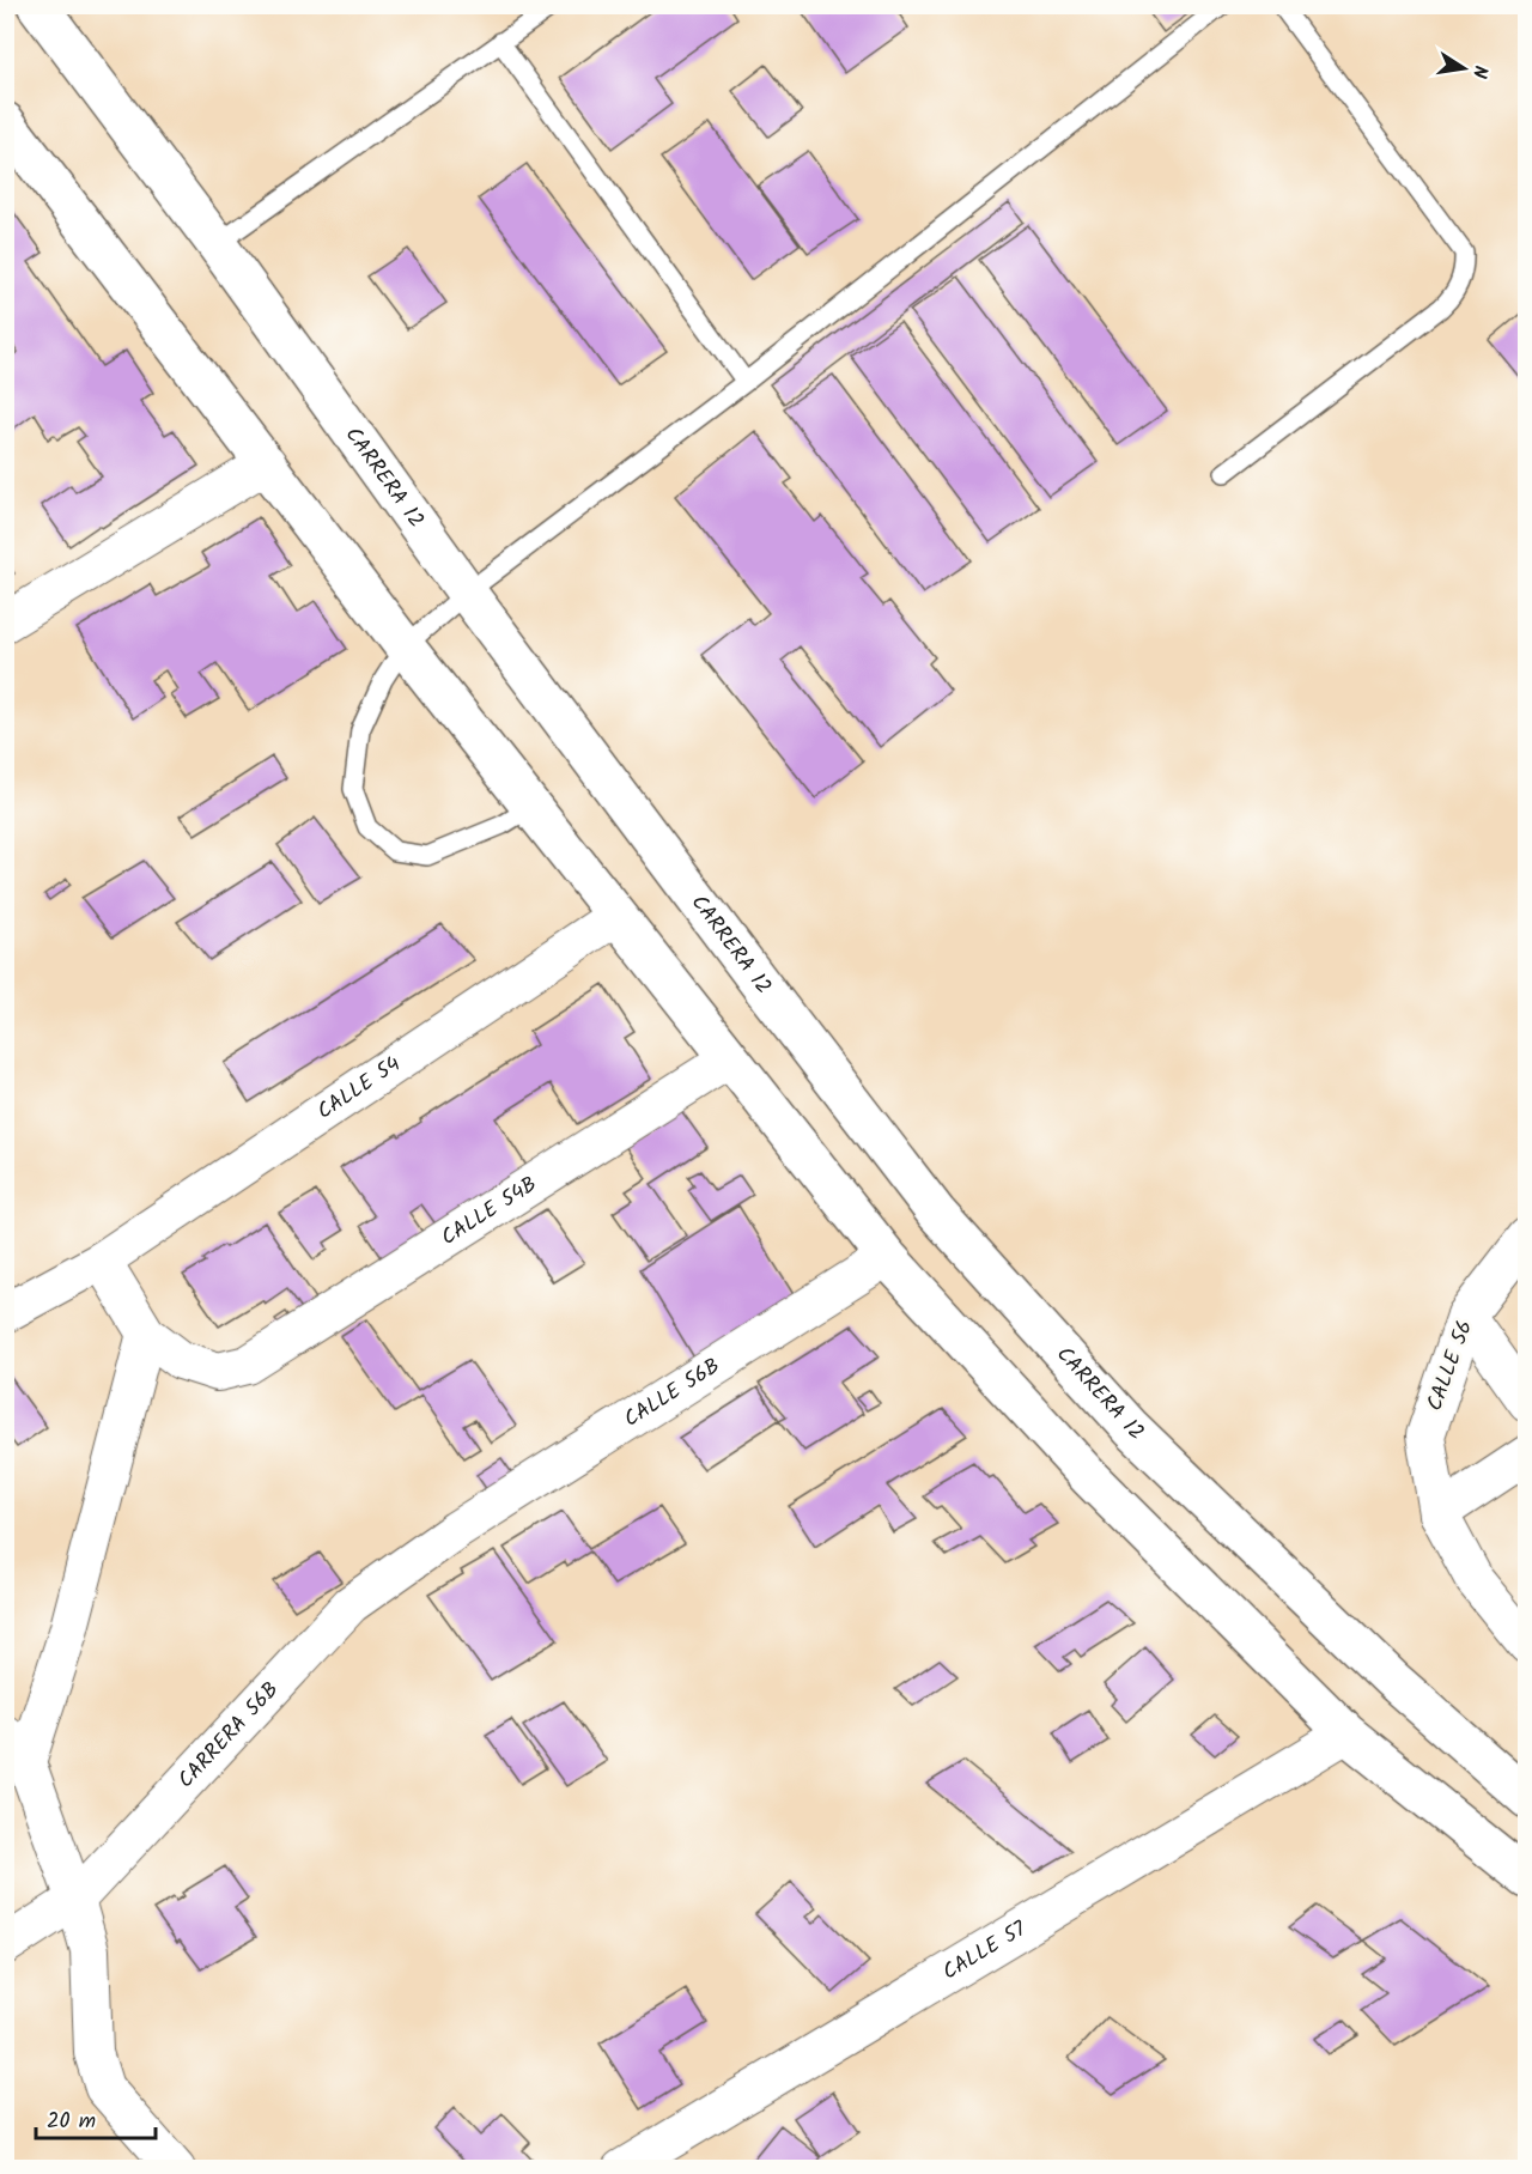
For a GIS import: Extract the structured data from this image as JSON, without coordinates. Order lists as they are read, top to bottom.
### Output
{
  "streets": {
    "main road": ["CARRERA 12"],
    "street": [
      "CALLE 54",
      "CALLE 54B",
      "CALLE 56",
      "CALLE 56B",
      "CARRERA 56B",
      "CALLE 57"
    ]
  },
  "crossings": [
    ["CALLE 56B", "CARRERA 56B"]
  ],
  "scale_bar": "20 m",
  "north": "right"
}
